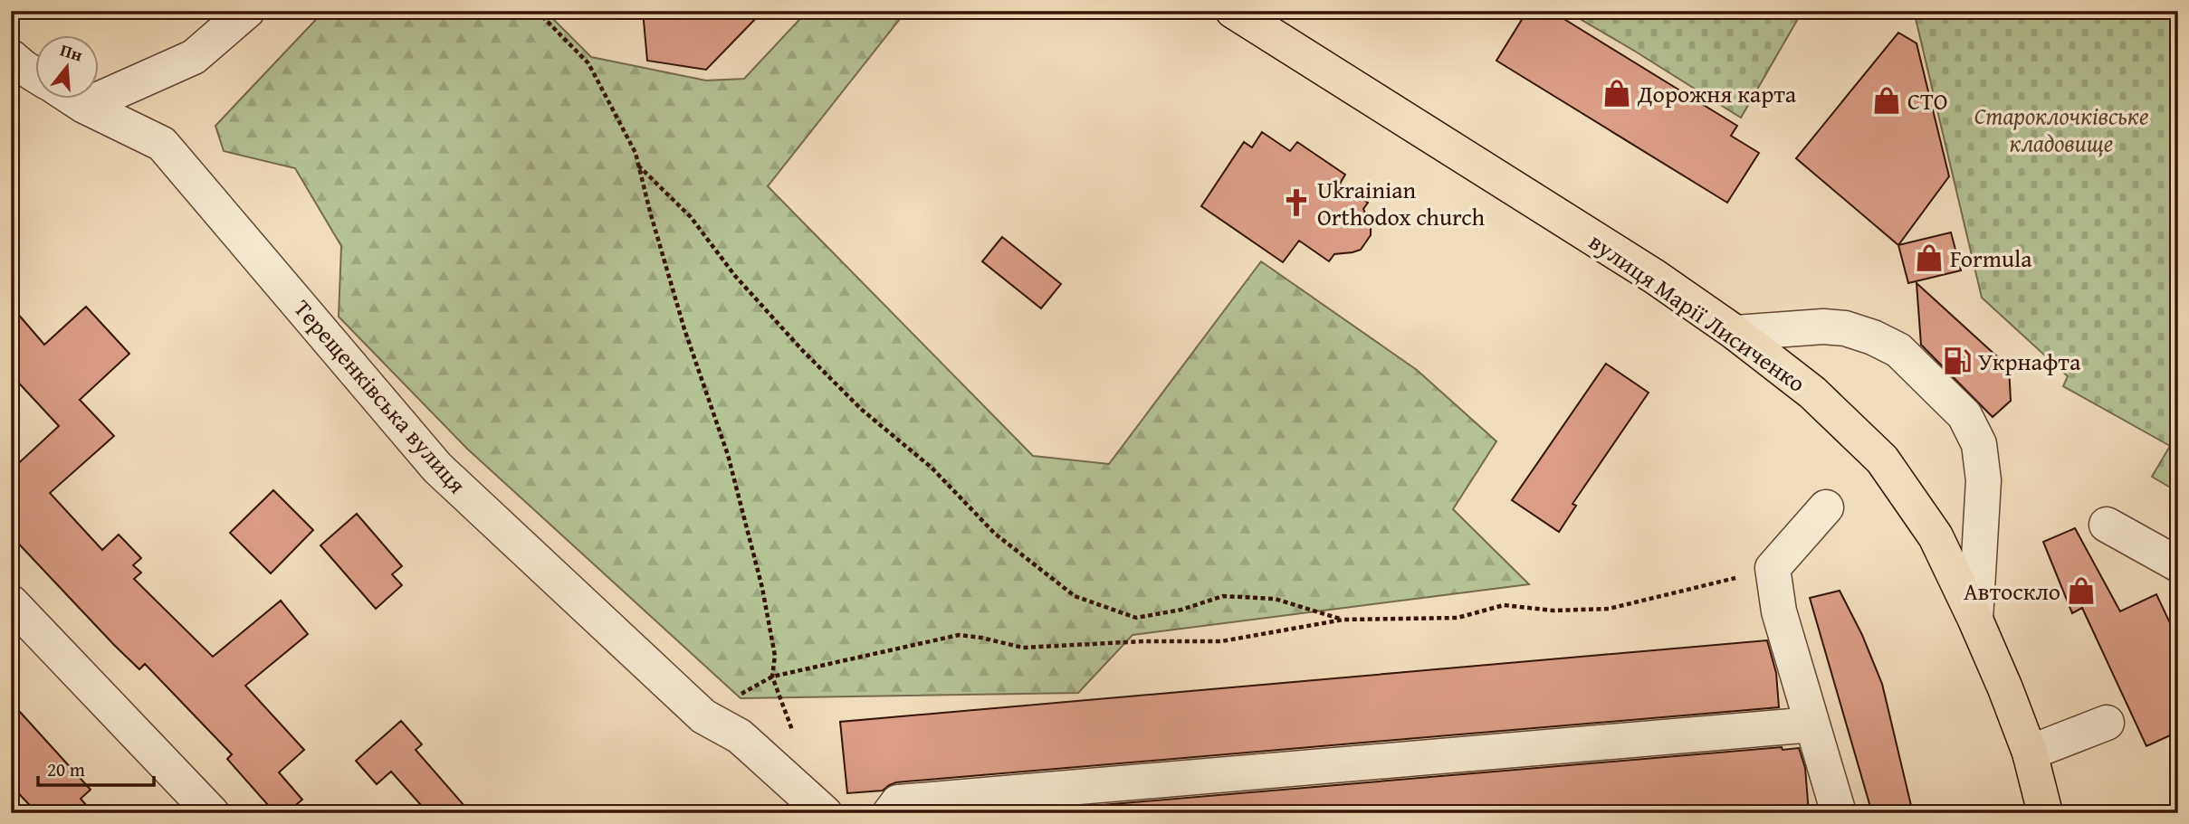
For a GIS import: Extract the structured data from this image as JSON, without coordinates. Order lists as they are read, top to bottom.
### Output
{
  "streets": {
    "main road": ["вулиця Марії Лисиченко"],
    "street": ["Терещенківська вулиця"]
  },
  "parks": ["Староклочківське кладовище"],
  "places": {
    "shop": [
      "Дорожня карта",
      "СТО",
      "Formula",
      "Автоскло"
    ],
    "church": ["Ukrainian Orthodox church"],
    "fuel station": ["Укрнафта"]
  },
  "scale_bar": "20 m",
  "north": "top"
}
